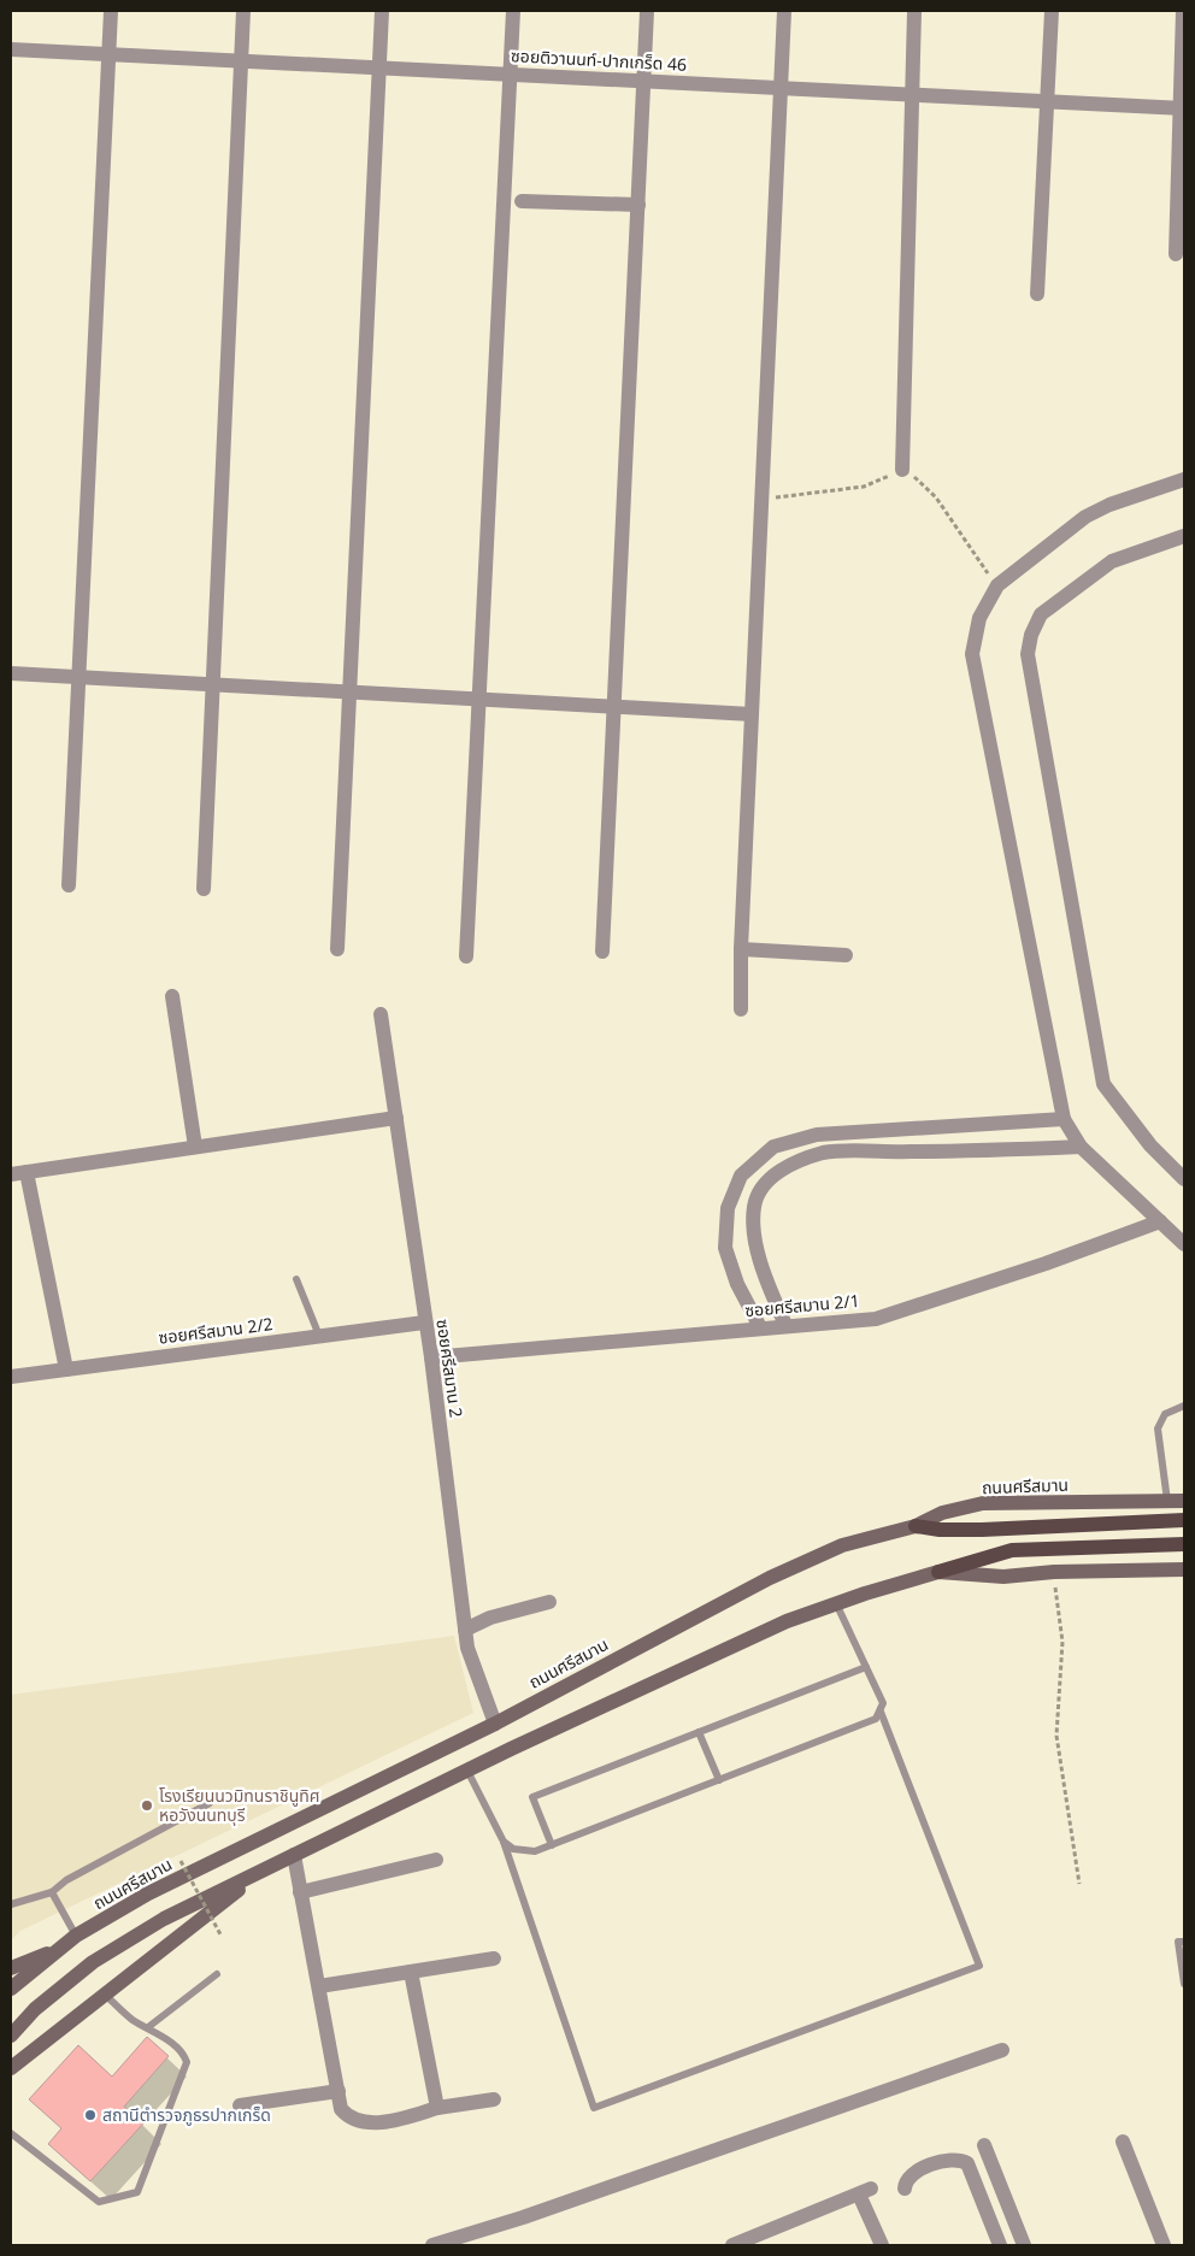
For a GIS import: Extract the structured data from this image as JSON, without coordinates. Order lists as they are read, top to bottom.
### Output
{
  "streets": {
    "main road": ["ถนนศรีสมาน"],
    "street": [
      "ซอยติวานนท์-ปากเกร็ด 46",
      "ซอยศรีสมาน 2/1",
      "ซอยศรีสมาน 2/2",
      "ซอยศรีสมาน 2"
    ]
  },
  "crossings": [
    ["ซอยศรีสมาน 2/1", "ซอยศรีสมาน 2"],
    ["ซอยศรีสมาน 2/2", "ซอยศรีสมาน 2"],
    ["ซอยศรีสมาน 2", "ถนนศรีสมาน"]
  ],
  "places": ["โรงเรียนนวมิทนราชินูทิศ หอวังนนทบุรี", "สถานีตำรวจภูธรปากเกร็ด"]
}
